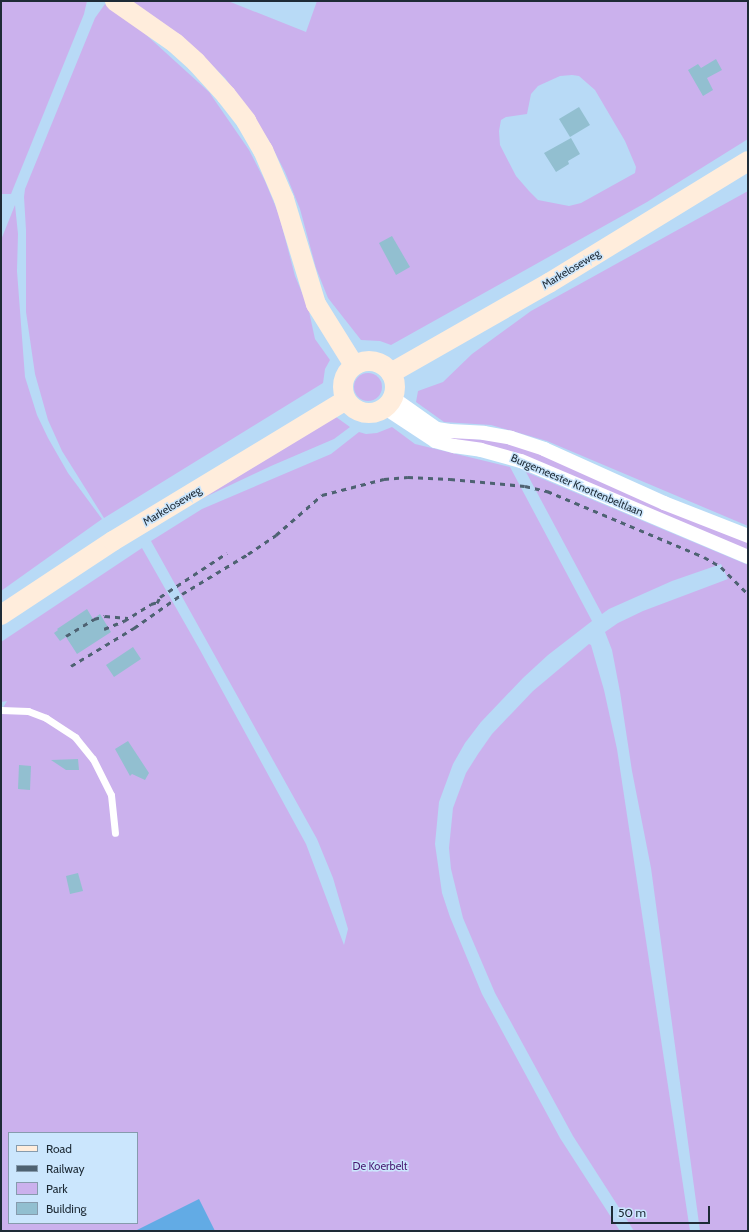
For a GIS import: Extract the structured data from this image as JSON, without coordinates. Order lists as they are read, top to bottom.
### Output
{
  "streets": {
    "main road": ["Markeloseweg"],
    "street": ["Burgemeester Knottenbeltlaan"]
  },
  "crossings": [
    ["Markeloseweg", "Burgemeester Knottenbeltlaan"]
  ],
  "parks": ["De Koerbelt"],
  "legend": [
    "Road",
    "Railway",
    "Park",
    "Building"
  ],
  "scale_bar": "50 m"
}
